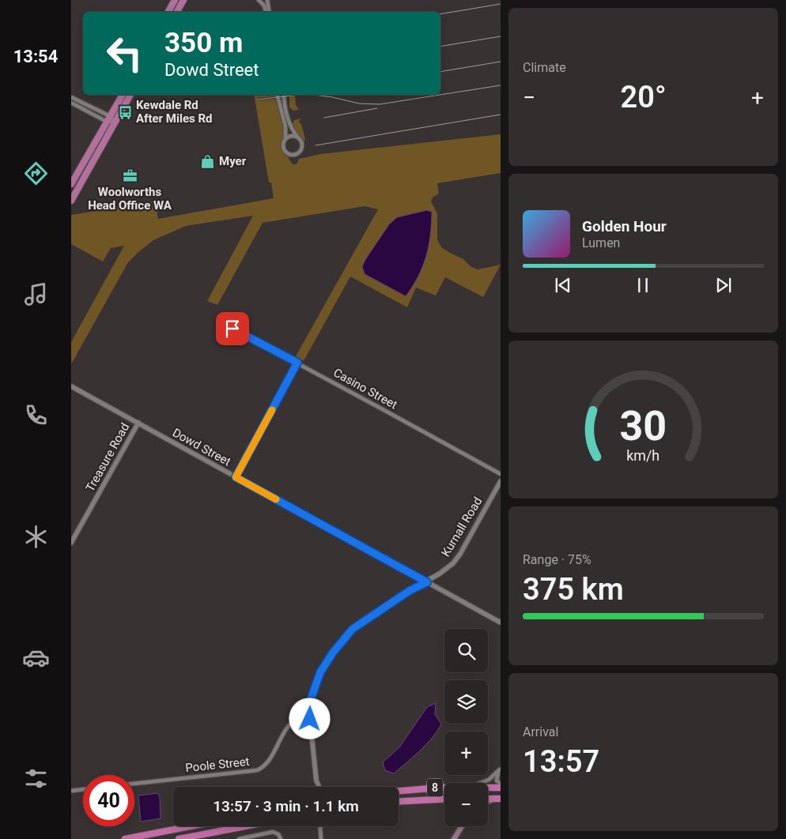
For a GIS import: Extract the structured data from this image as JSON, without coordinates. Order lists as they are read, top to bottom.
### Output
{
  "streets": {
    "highway": ["8"],
    "street": [
      "Casino Street",
      "Dowd Street",
      "Treasure Road",
      "Kurnall Road",
      "Poole Street"
    ]
  },
  "crossings": [
    ["Dowd Street", "Treasure Road"],
    ["Dowd Street", "Kurnall Road"],
    ["Kurnall Road", "Poole Street"]
  ],
  "places": {
    "bus stop": ["Kewdale Rd After Miles Rd"],
    "shop": ["Myer"],
    "office": ["Woolworths Head Office WA"]
  },
  "page": {
    "tabs": "13:54",
    "tile": [
      "Climate",
      ["Range · 75%", "375 km"],
      ["Arrival", "13:57"]
    ],
    "turn": ["350 m", "Dowd Street"],
    "heat": ["−", "20°", "+"],
    "song": ["Golden Hour", "Lumen"],
    "map_buttons": ["+", "−"],
    "limit": "40",
    "trip": "13:57 · 3 min · 1.1 km",
    "gauge": ["30", "km/h"]
  }
}
